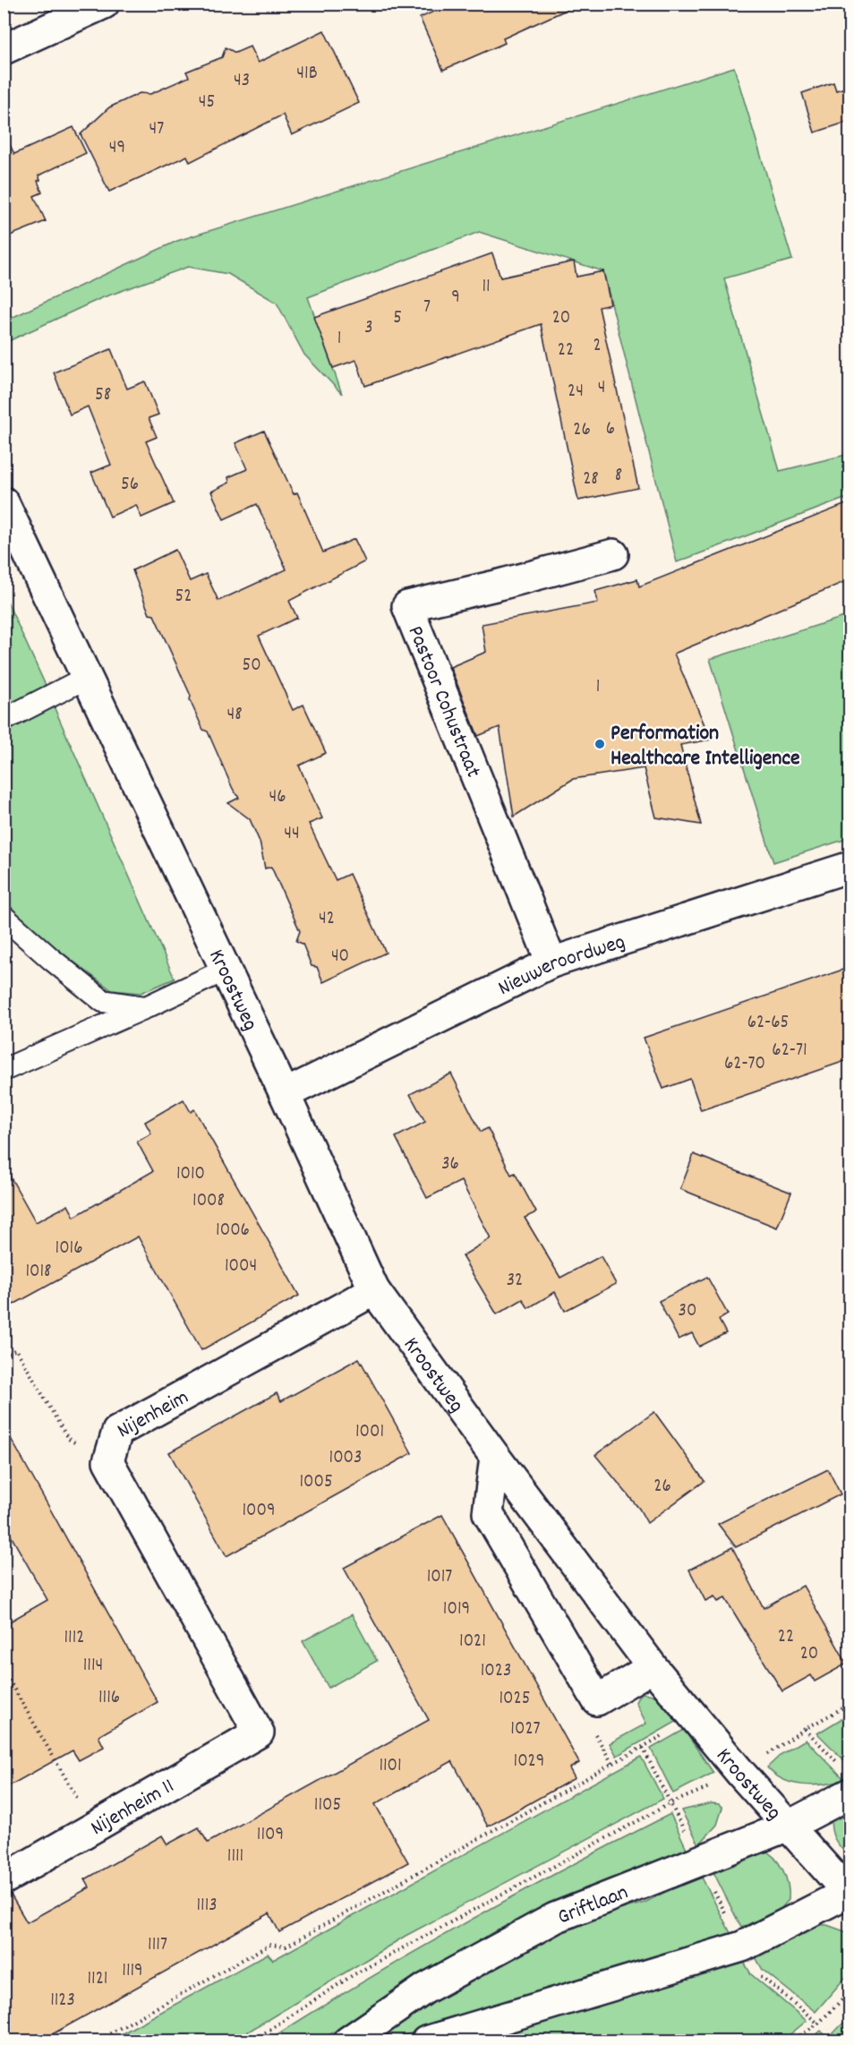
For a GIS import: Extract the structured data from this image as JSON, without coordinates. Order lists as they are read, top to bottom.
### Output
{
  "streets": {
    "street": [
      "Pastoor Cohustraat",
      "Nieuweroordweg",
      "Kroostweg",
      "Nijenheim",
      "Nijenheim 11",
      "Griftlaan"
    ]
  },
  "crossings": [
    ["Pastoor Cohustraat", "Nieuweroordweg"],
    ["Nieuweroordweg", "Kroostweg"],
    ["Kroostweg", "Nijenheim"],
    ["Kroostweg", "Griftlaan"],
    ["Nijenheim", "Nijenheim 11"]
  ],
  "places": ["Performation Healthcare Intelligence"],
  "house_numbers": [
    "41B",
    "43",
    "45",
    "47",
    "49",
    "11",
    "9",
    "7",
    "5",
    "20",
    "3",
    "1",
    "2",
    "22",
    "4",
    "24",
    "58",
    "6",
    "26",
    "8",
    "28",
    "56",
    "52",
    "50",
    "1",
    "48",
    "46",
    "44",
    "42",
    "40",
    "62-65",
    "62-71",
    "62-70",
    "36",
    "1010",
    "1008",
    "1006",
    "1016",
    "1004",
    "1018",
    "32",
    "30",
    "1001",
    "1003",
    "1005",
    "26",
    "1009",
    "1017",
    "1019",
    "22",
    "1112",
    "1021",
    "20",
    "1114",
    "1023",
    "1116",
    "1025",
    "1027",
    "1029",
    "1101",
    "1105",
    "1109",
    "1111",
    "1113",
    "1117",
    "1119",
    "1121",
    "1123"
  ]
}
